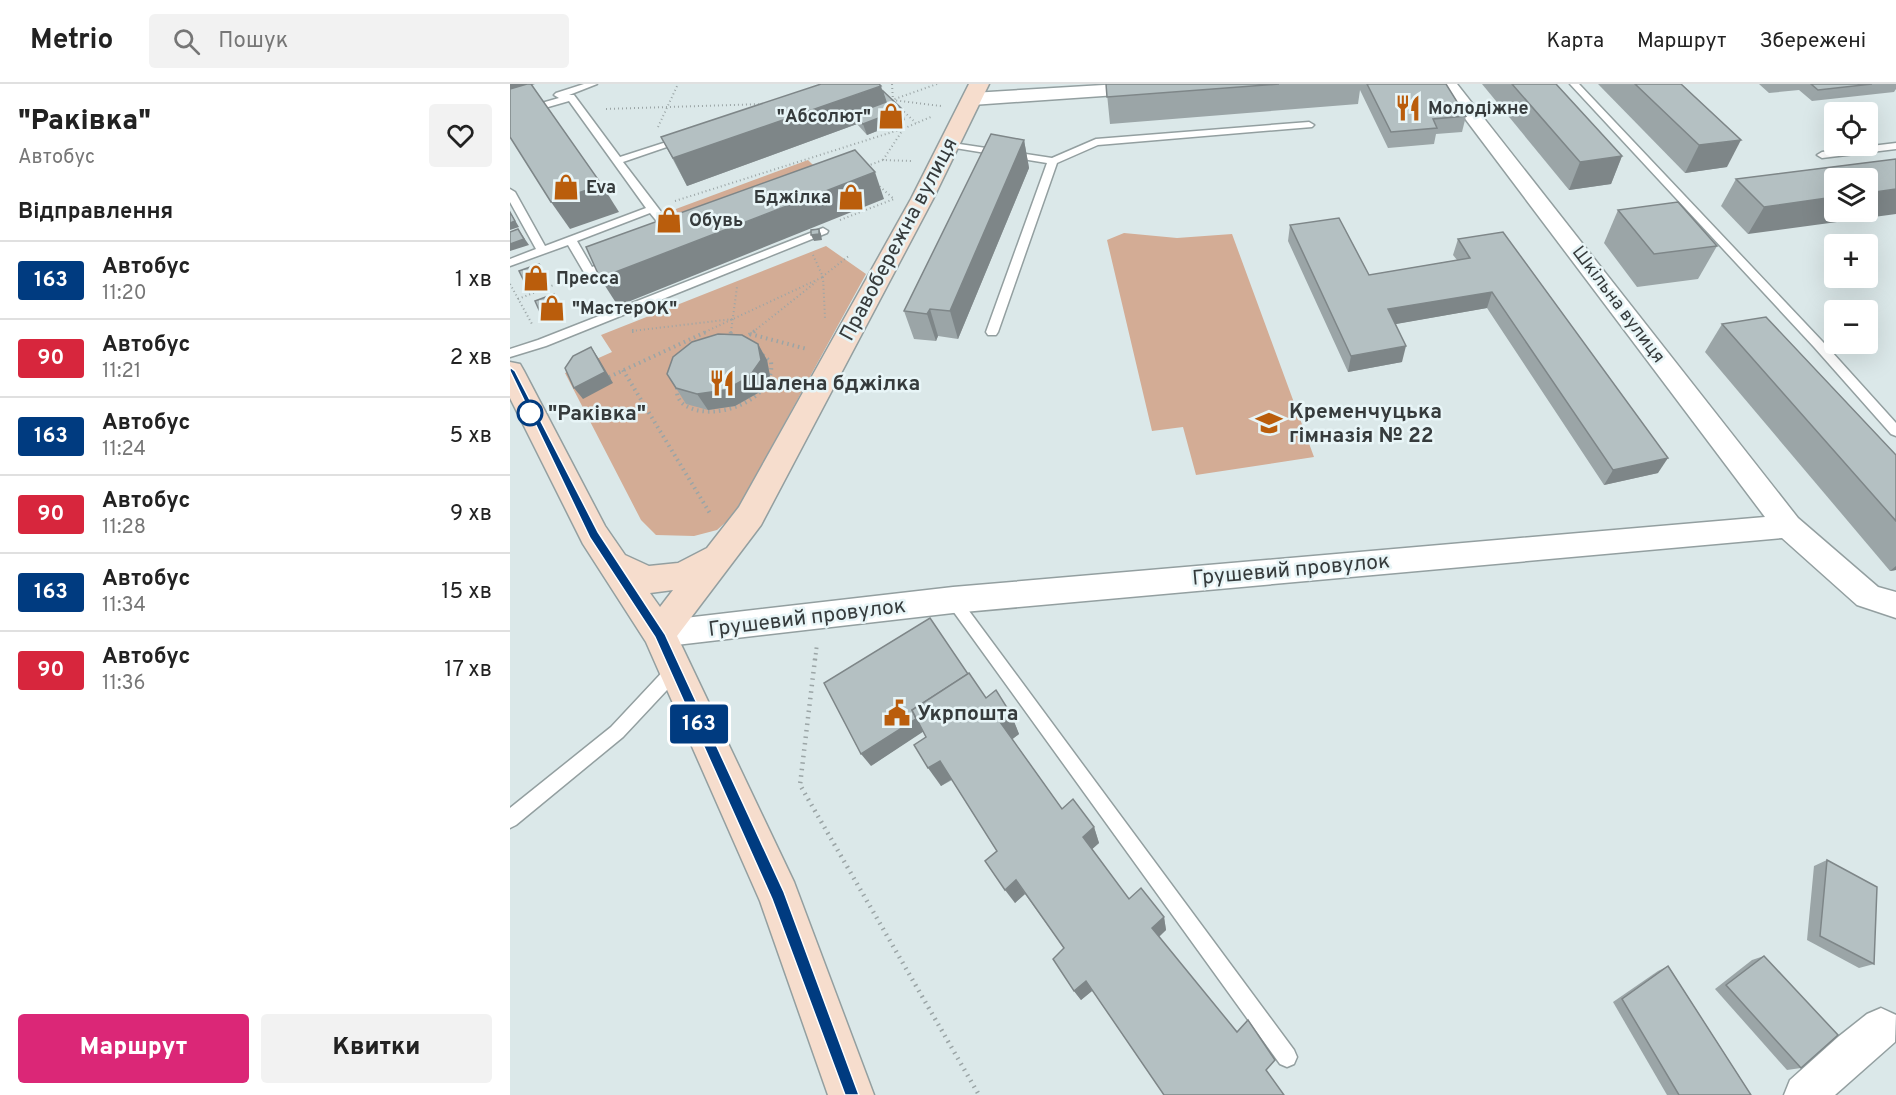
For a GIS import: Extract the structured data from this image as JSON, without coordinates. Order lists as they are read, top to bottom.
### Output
{
  "streets": {
    "street": ["Правобережна вулиця", "Шкільна вулиця", "Грушевий провулок"]
  },
  "crossings": [
    ["Правобережна вулиця", "Грушевий провулок"],
    ["Шкільна вулиця", "Грушевий провулок"]
  ],
  "places": {
    "restaurant": ["Молодіжне", "Шалена бджілка"],
    "shop": [
      "\"Абсолют\"",
      "Eva",
      "Бджілка",
      "Обувь",
      "Пресса",
      "\"МастерОК\""
    ],
    "other": ["\"Раківка\""],
    "school or university": ["Кременчуцька гімназія № 22"],
    "public building": ["Укрпошта"]
  },
  "lines": ["bus line 163"],
  "page": {
    "header": "Metrio",
    "search": "Пошук",
    "nav": ["Карта", "Маршрут", "Збережені"],
    "heading": [
      ["\"Раківка\"", "Автобус"],
      "Відправлення"
    ],
    "on_map": "163",
    "map_buttons": ["+", "−"],
    "list": [
      {
        "mark": "163",
        "name": "Автобус",
        "note": "11:20",
        "value": "1 хв"
      },
      {
        "mark": "90",
        "name": "Автобус",
        "note": "11:21",
        "value": "2 хв"
      },
      {
        "mark": "163",
        "name": "Автобус",
        "note": "11:24",
        "value": "5 хв"
      },
      {
        "mark": "90",
        "name": "Автобус",
        "note": "11:28",
        "value": "9 хв"
      },
      {
        "mark": "163",
        "name": "Автобус",
        "note": "11:34",
        "value": "15 хв"
      },
      {
        "mark": "90",
        "name": "Автобус",
        "note": "11:36",
        "value": "17 хв"
      }
    ],
    "buttons": ["Маршрут", "Квитки"]
  }
}
